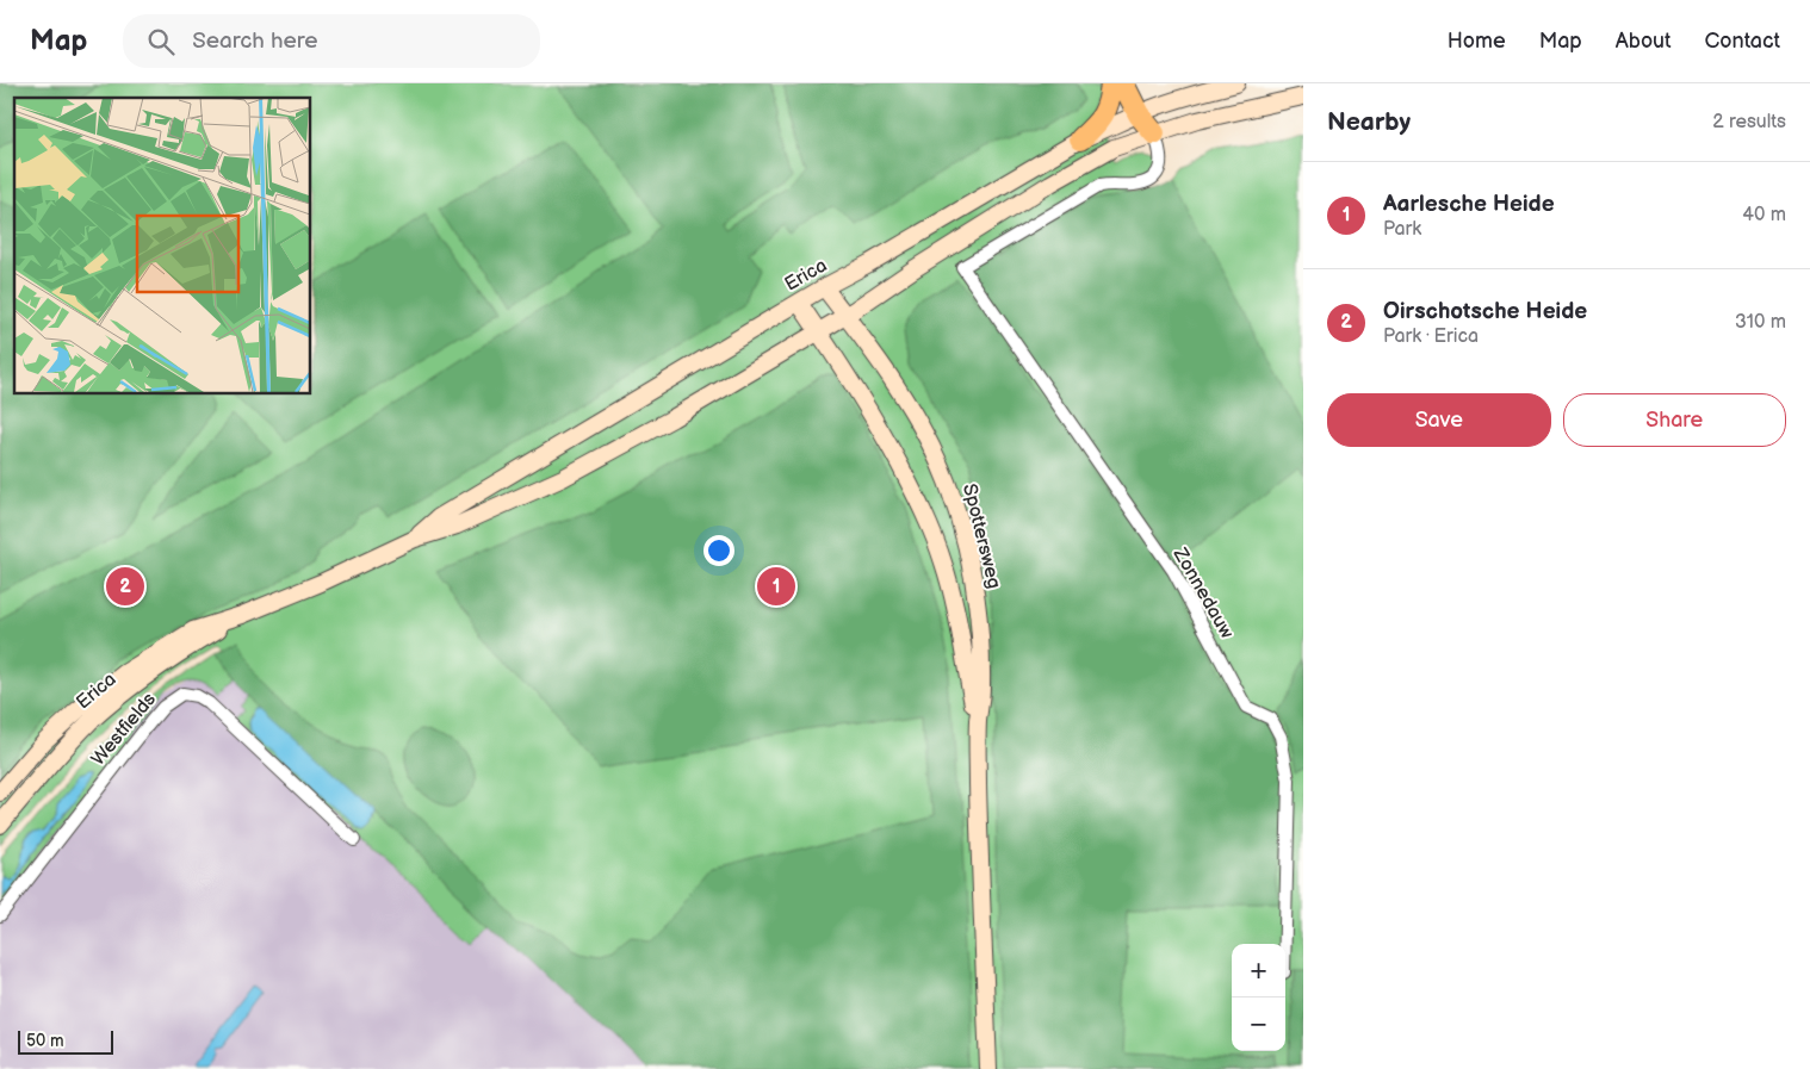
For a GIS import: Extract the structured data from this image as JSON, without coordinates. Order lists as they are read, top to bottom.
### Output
{
  "streets": {
    "main road": ["Erica", "Spottersweg"],
    "street": ["Zonnedauw", "Westfields"]
  },
  "crossings": [
    ["Erica", "Spottersweg"],
    ["Erica", "Zonnedauw"]
  ],
  "scale_bar": "50 m",
  "page": {
    "header": "Map",
    "search": "Search here",
    "nav": [
      "Home",
      "Map",
      "About",
      "Contact"
    ],
    "heading": ["Nearby", "2 results"],
    "list": [
      {
        "mark": "1",
        "name": "Aarlesche Heide",
        "note": "Park",
        "value": "40 m"
      },
      {
        "mark": "2",
        "name": "Oirschotsche Heide",
        "note": "Park · Erica",
        "value": "310 m"
      }
    ],
    "buttons": ["Save", "Share"],
    "pins": ["1", "2"],
    "map_buttons": ["+", "−"],
    "scale": "50 m"
  }
}
